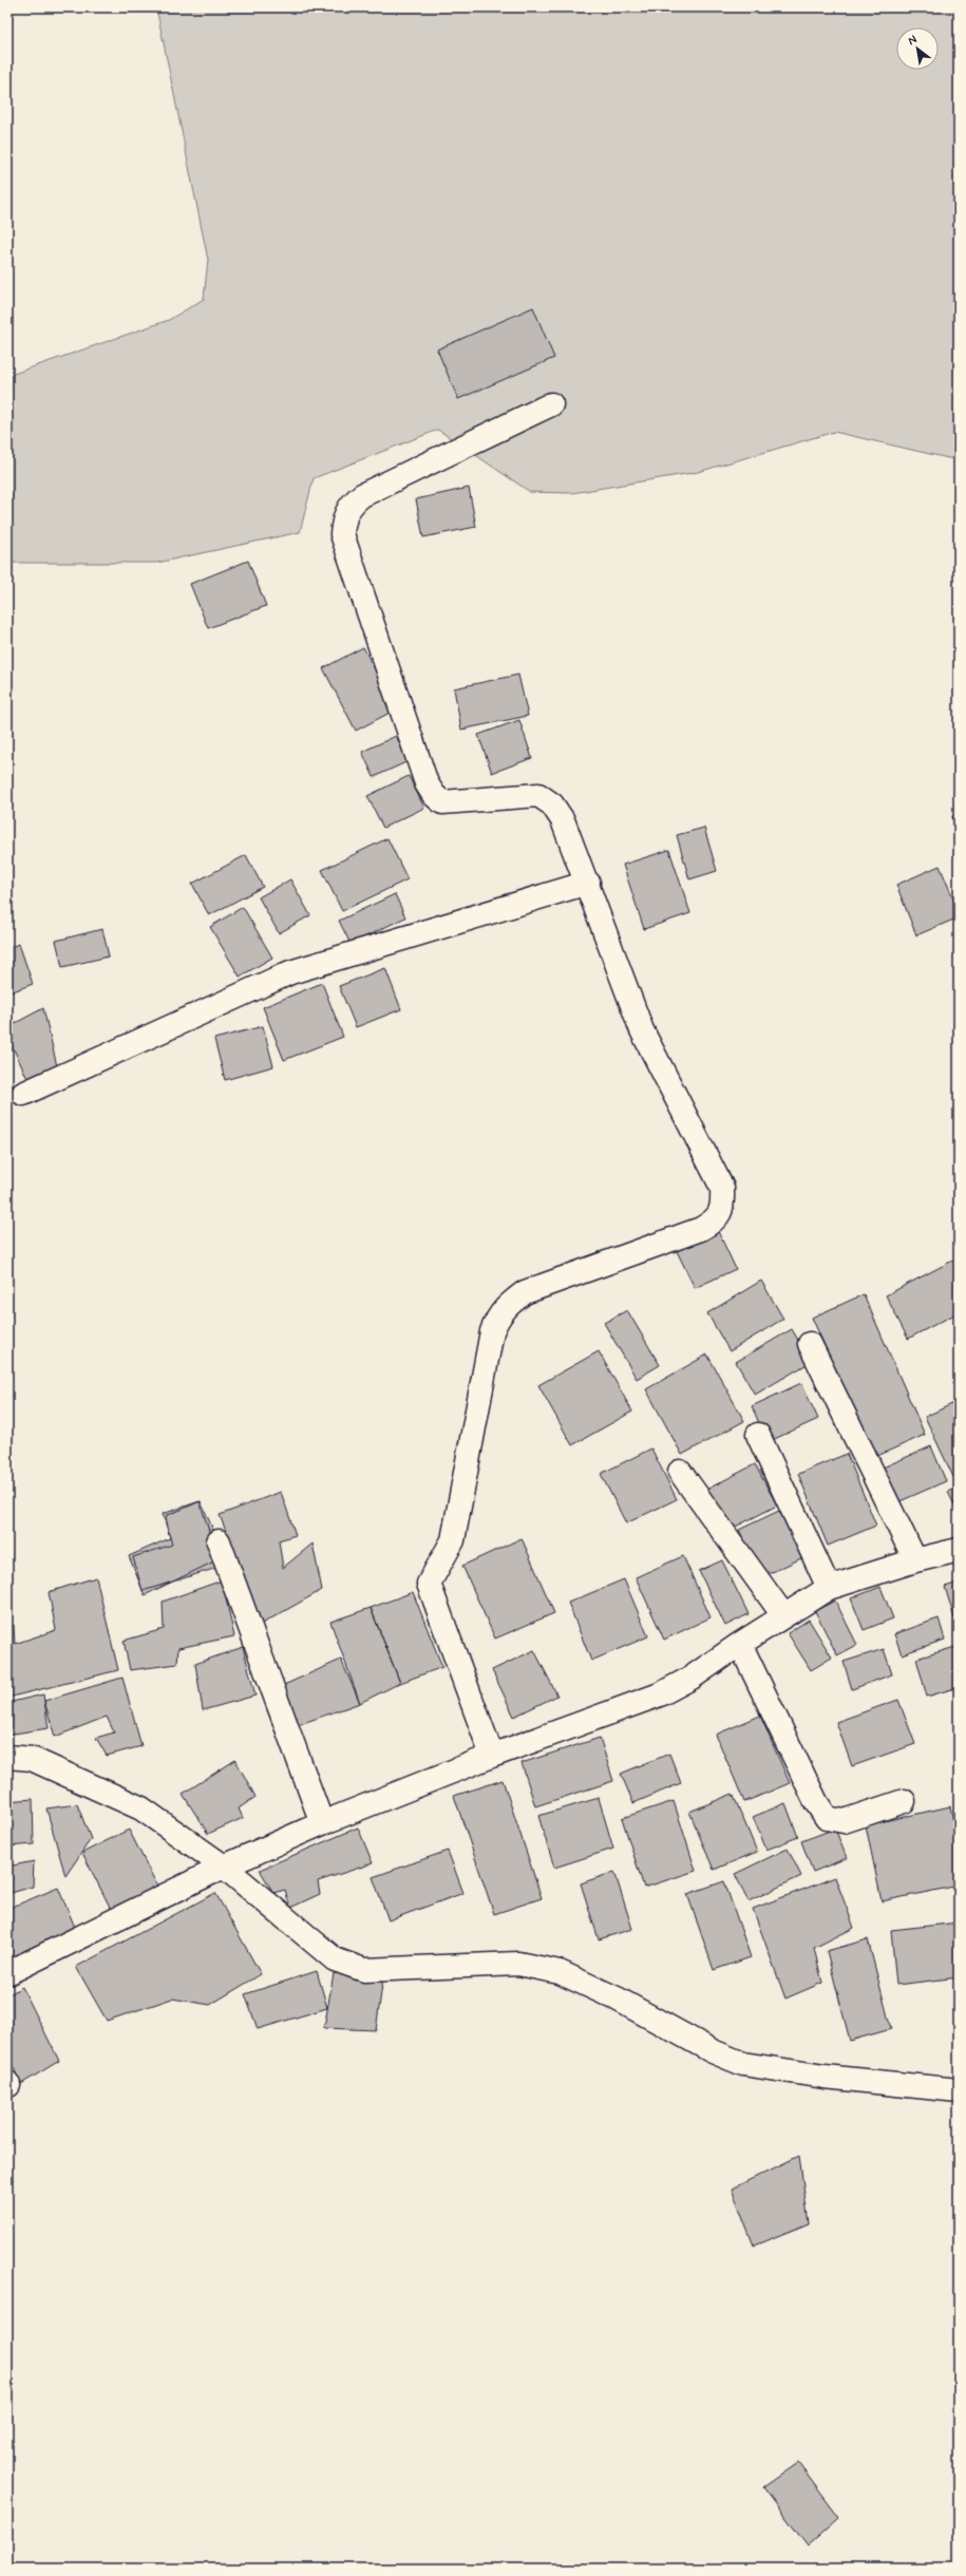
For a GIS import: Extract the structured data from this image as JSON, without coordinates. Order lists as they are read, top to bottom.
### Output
{
  "north": "top left"
}
